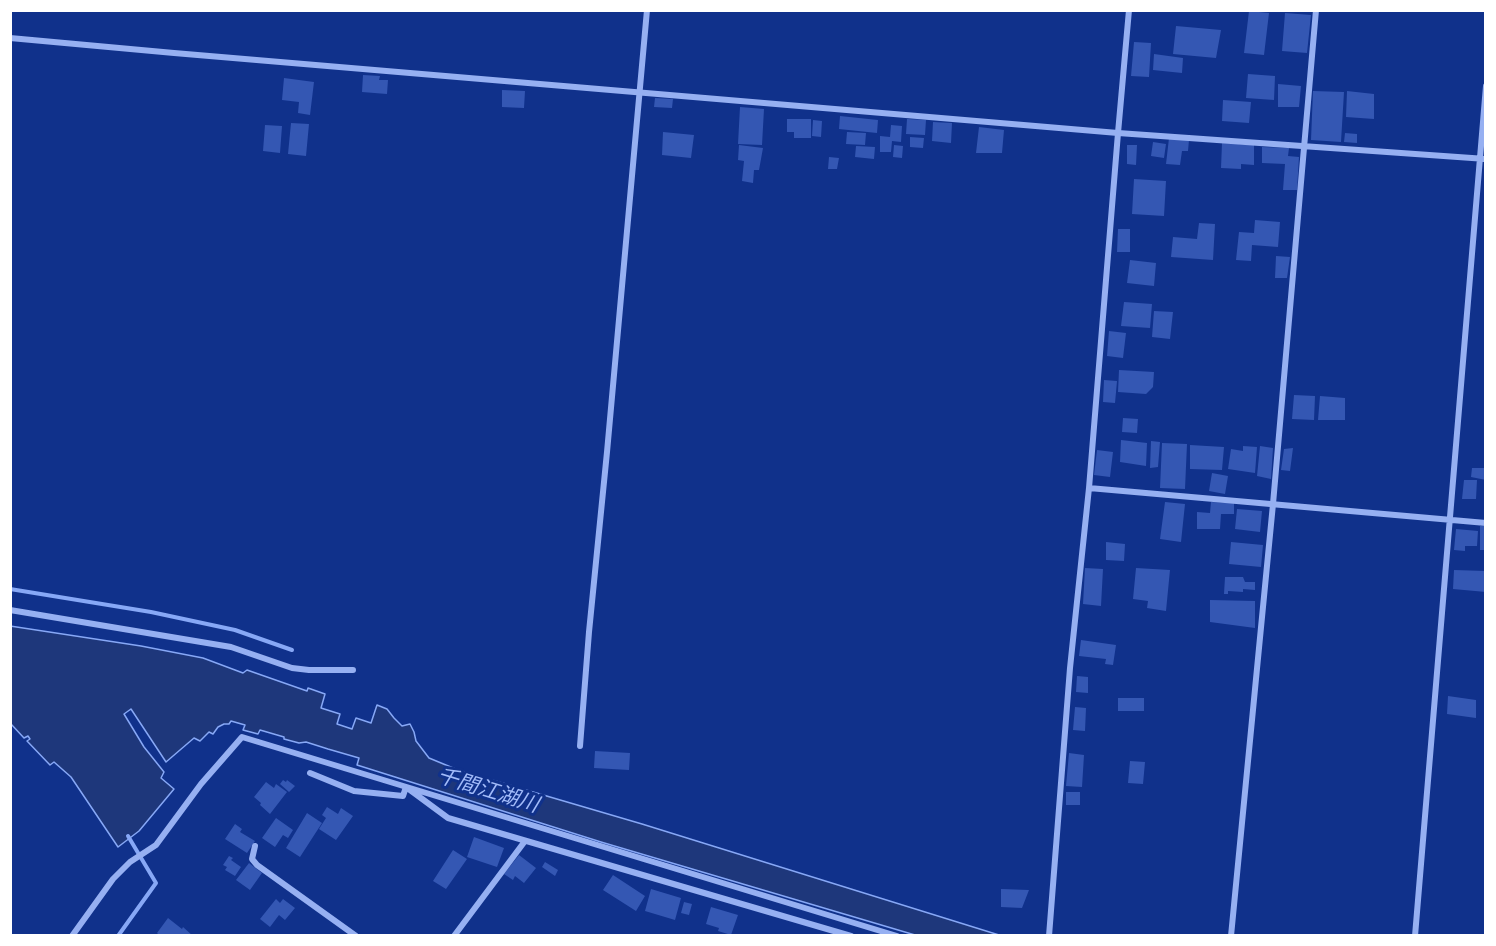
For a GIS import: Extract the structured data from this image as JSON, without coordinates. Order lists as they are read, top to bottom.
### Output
{
  "water": ["千間江湖川"]
}
